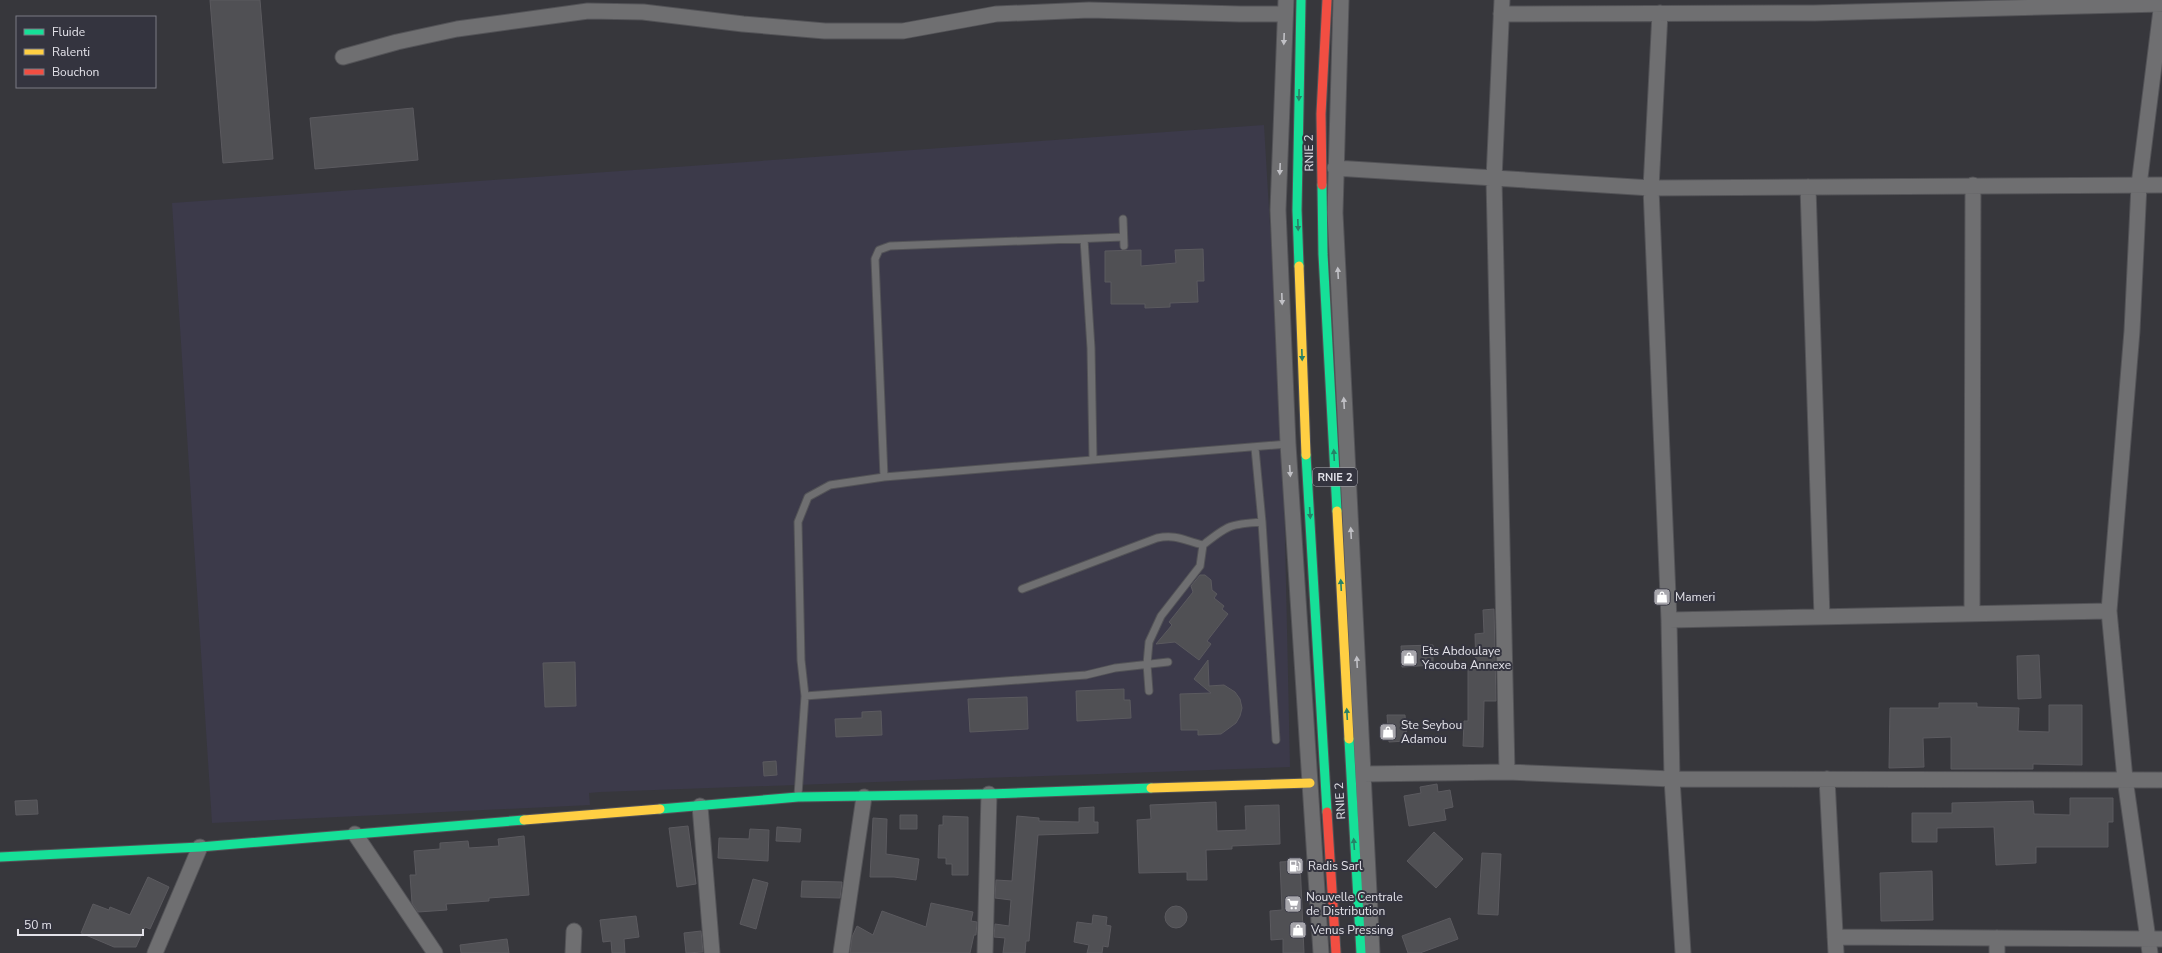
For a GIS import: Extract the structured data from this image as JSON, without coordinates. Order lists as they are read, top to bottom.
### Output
{
  "streets": {
    "main road": ["RNIE 2"]
  },
  "places": {
    "shop": [
      "Mameri",
      "Ets Abdoulaye Yacouba Annexe",
      "Ste Seybou Adamou",
      "Venus Pressing"
    ],
    "fuel station": ["Radis Sarl"],
    "supermarket": ["Nouvelle Centrale de Distribution"]
  },
  "legend": ["Fluide", "Ralenti", "Bouchon"],
  "scale_bar": "50 m"
}
